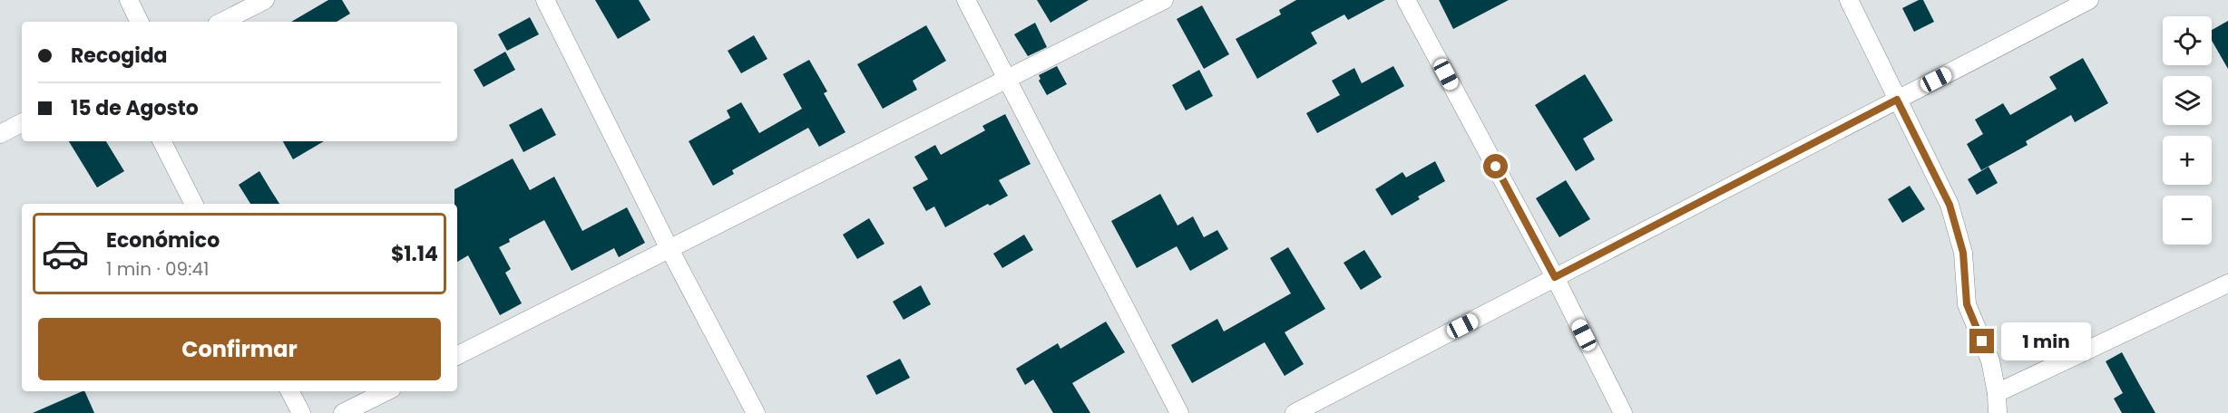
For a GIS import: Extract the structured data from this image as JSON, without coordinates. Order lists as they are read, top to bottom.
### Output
{
  "page": {
    "map_buttons": ["+", "−"],
    "banner": ["Recogida", "15 de Agosto"],
    "list": [
      {
        "name": "Económico",
        "note": "1 min · 09:41",
        "value": "$1.14"
      }
    ],
    "buttons": "Confirmar",
    "bubble": "1 min"
  }
}
